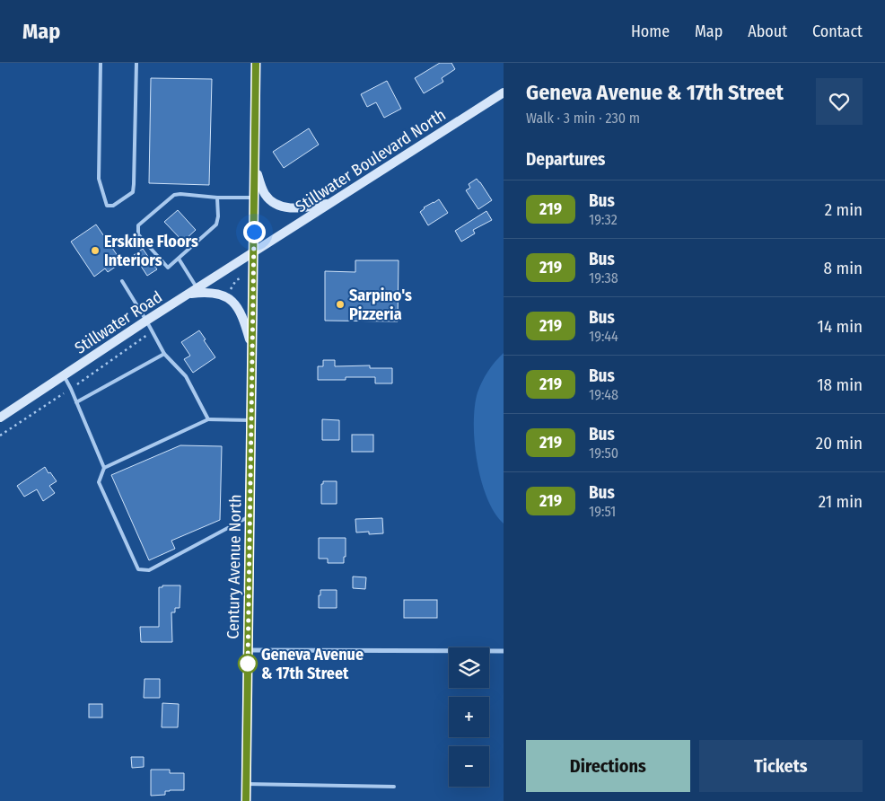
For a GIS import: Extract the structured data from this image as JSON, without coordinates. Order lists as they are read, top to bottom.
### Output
{
  "streets": {
    "main road": ["Stillwater Boulevard North", "Stillwater Road", "Century Avenue North"]
  },
  "crossings": [
    ["Stillwater Boulevard North", "Stillwater Road"],
    ["Stillwater Boulevard North", "Century Avenue North"],
    ["Stillwater Road", "Century Avenue North"]
  ],
  "places": ["Erskine Floors Interiors", "Sarpino's Pizzeria", "Geneva Avenue & 17th Street"],
  "lines": ["bus line 219"],
  "page": {
    "header": "Map",
    "nav": [
      "Home",
      "Map",
      "About",
      "Contact"
    ],
    "heading": [
      ["Geneva Avenue & 17th Street", "Walk · 3 min · 230 m"],
      "Departures"
    ],
    "list": [
      {
        "mark": "219",
        "name": "Bus",
        "note": "19:32",
        "value": "2 min"
      },
      {
        "mark": "219",
        "name": "Bus",
        "note": "19:38",
        "value": "8 min"
      },
      {
        "mark": "219",
        "name": "Bus",
        "note": "19:44",
        "value": "14 min"
      },
      {
        "mark": "219",
        "name": "Bus",
        "note": "19:48",
        "value": "18 min"
      },
      {
        "mark": "219",
        "name": "Bus",
        "note": "19:50",
        "value": "20 min"
      },
      {
        "mark": "219",
        "name": "Bus",
        "note": "19:51",
        "value": "21 min"
      }
    ],
    "map_buttons": ["+", "−"],
    "buttons": ["Directions", "Tickets"]
  }
}
